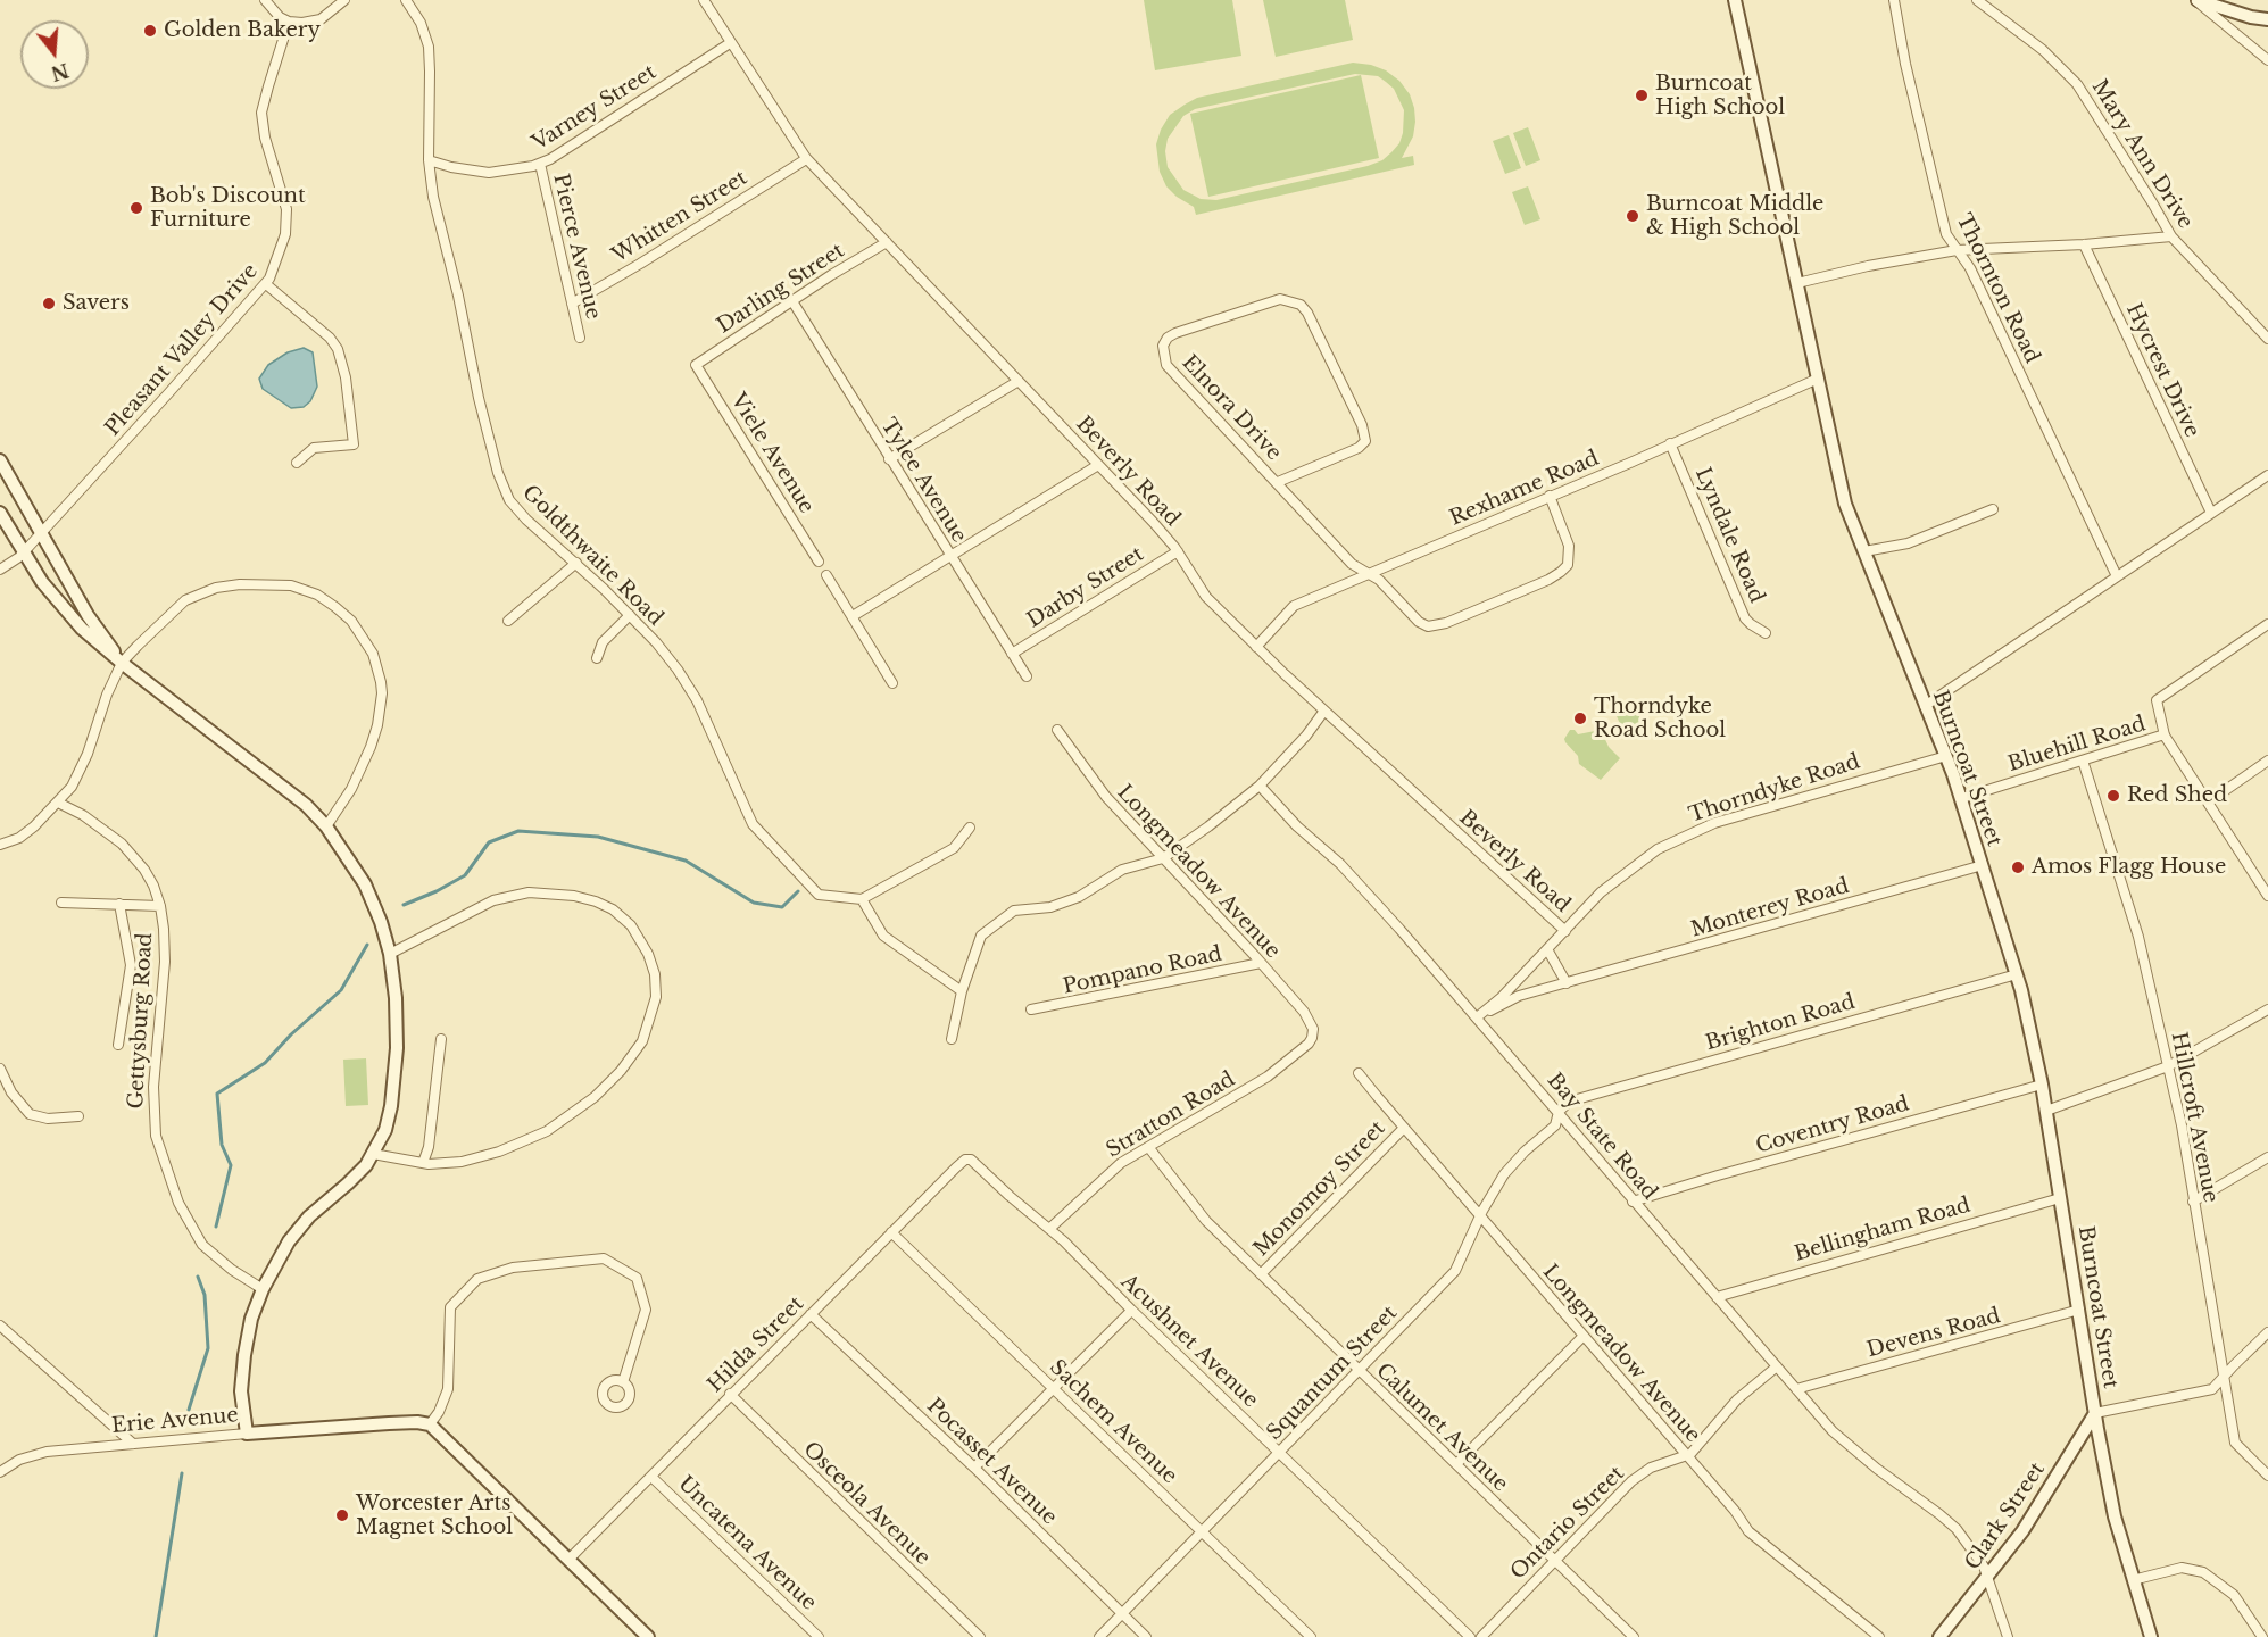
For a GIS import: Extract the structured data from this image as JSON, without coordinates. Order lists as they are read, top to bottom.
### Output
{
  "streets": {
    "street": [
      "Varney Street",
      "Mary Ann Drive",
      "Whitten Street",
      "Pierce Avenue",
      "Darling Street",
      "Thornton Road",
      "Pleasant Valley Drive",
      "Hycrest Drive",
      "Elnora Drive",
      "Viele Avenue",
      "Beverly Road",
      "Tylee Avenue",
      "Rexhame Road",
      "Lyndale Road",
      "Goldthwaite Road",
      "Darby Street",
      "Bluehill Road",
      "Burncoat Street",
      "Thorndyke Road",
      "Longmeadow Avenue",
      "Monterey Road",
      "Pompano Road",
      "Gettysburg Road",
      "Brighton Road",
      "Stratton Road",
      "Hillcroft Avenue",
      "Coventry Road",
      "Bay State Road",
      "Monomoy Street",
      "Bellingham Road",
      "Devens Road",
      "Acushnet Avenue",
      "Hilda Street",
      "Squantum Street",
      "Erie Avenue",
      "Sachem Avenue",
      "Calumet Avenue",
      "Pocasset Avenue",
      "Osceola Avenue",
      "Clark Street",
      "Ontario Street",
      "Uncatena Avenue"
    ]
  },
  "crossings": [
    ["Varney Street", "Pierce Avenue"],
    ["Varney Street", "Beverly Road"],
    ["Varney Street", "Goldthwaite Road"],
    ["Whitten Street", "Pierce Avenue"],
    ["Whitten Street", "Beverly Road"],
    ["Darling Street", "Viele Avenue"],
    ["Darling Street", "Beverly Road"],
    ["Darling Street", "Tylee Avenue"],
    ["Elnora Drive", "Rexhame Road"],
    ["Beverly Road", "Rexhame Road"],
    ["Beverly Road", "Darby Street"],
    ["Beverly Road", "Thorndyke Road"],
    ["Tylee Avenue", "Darby Street"],
    ["Rexhame Road", "Lyndale Road"],
    ["Rexhame Road", "Burncoat Street"],
    ["Bluehill Road", "Burncoat Street"],
    ["Bluehill Road", "Hillcroft Avenue"],
    ["Burncoat Street", "Thorndyke Road"],
    ["Burncoat Street", "Monterey Road"],
    ["Burncoat Street", "Brighton Road"],
    ["Burncoat Street", "Coventry Road"],
    ["Burncoat Street", "Bellingham Road"],
    ["Burncoat Street", "Devens Road"],
    ["Burncoat Street", "Clark Street"],
    ["Thorndyke Road", "Monterey Road"],
    ["Thorndyke Road", "Bay State Road"],
    ["Longmeadow Avenue", "Pompano Road"],
    ["Longmeadow Avenue", "Stratton Road"],
    ["Longmeadow Avenue", "Monomoy Street"],
    ["Longmeadow Avenue", "Squantum Street"],
    ["Longmeadow Avenue", "Ontario Street"],
    ["Monterey Road", "Bay State Road"],
    ["Brighton Road", "Bay State Road"],
    ["Brighton Road", "Squantum Street"],
    ["Stratton Road", "Acushnet Avenue"],
    ["Stratton Road", "Calumet Avenue"],
    ["Coventry Road", "Bay State Road"],
    ["Bay State Road", "Bellingham Road"],
    ["Bay State Road", "Devens Road"],
    ["Bay State Road", "Squantum Street"],
    ["Bay State Road", "Clark Street"],
    ["Bay State Road", "Ontario Street"],
    ["Monomoy Street", "Calumet Avenue"],
    ["Acushnet Avenue", "Hilda Street"],
    ["Acushnet Avenue", "Squantum Street"],
    ["Hilda Street", "Sachem Avenue"],
    ["Hilda Street", "Pocasset Avenue"],
    ["Hilda Street", "Osceola Avenue"],
    ["Hilda Street", "Uncatena Avenue"],
    ["Squantum Street", "Sachem Avenue"],
    ["Squantum Street", "Calumet Avenue"],
    ["Squantum Street", "Pocasset Avenue"],
    ["Calumet Avenue", "Ontario Street"]
  ],
  "places": [
    "Golden Bakery",
    "Burncoat High School",
    "Bob's Discount Furniture",
    "Burncoat Middle & High School",
    "Savers",
    "Thorndyke Road School",
    "Red Shed",
    "Amos Flagg House",
    "Worcester Arts Magnet School"
  ],
  "north": "bottom"
}
